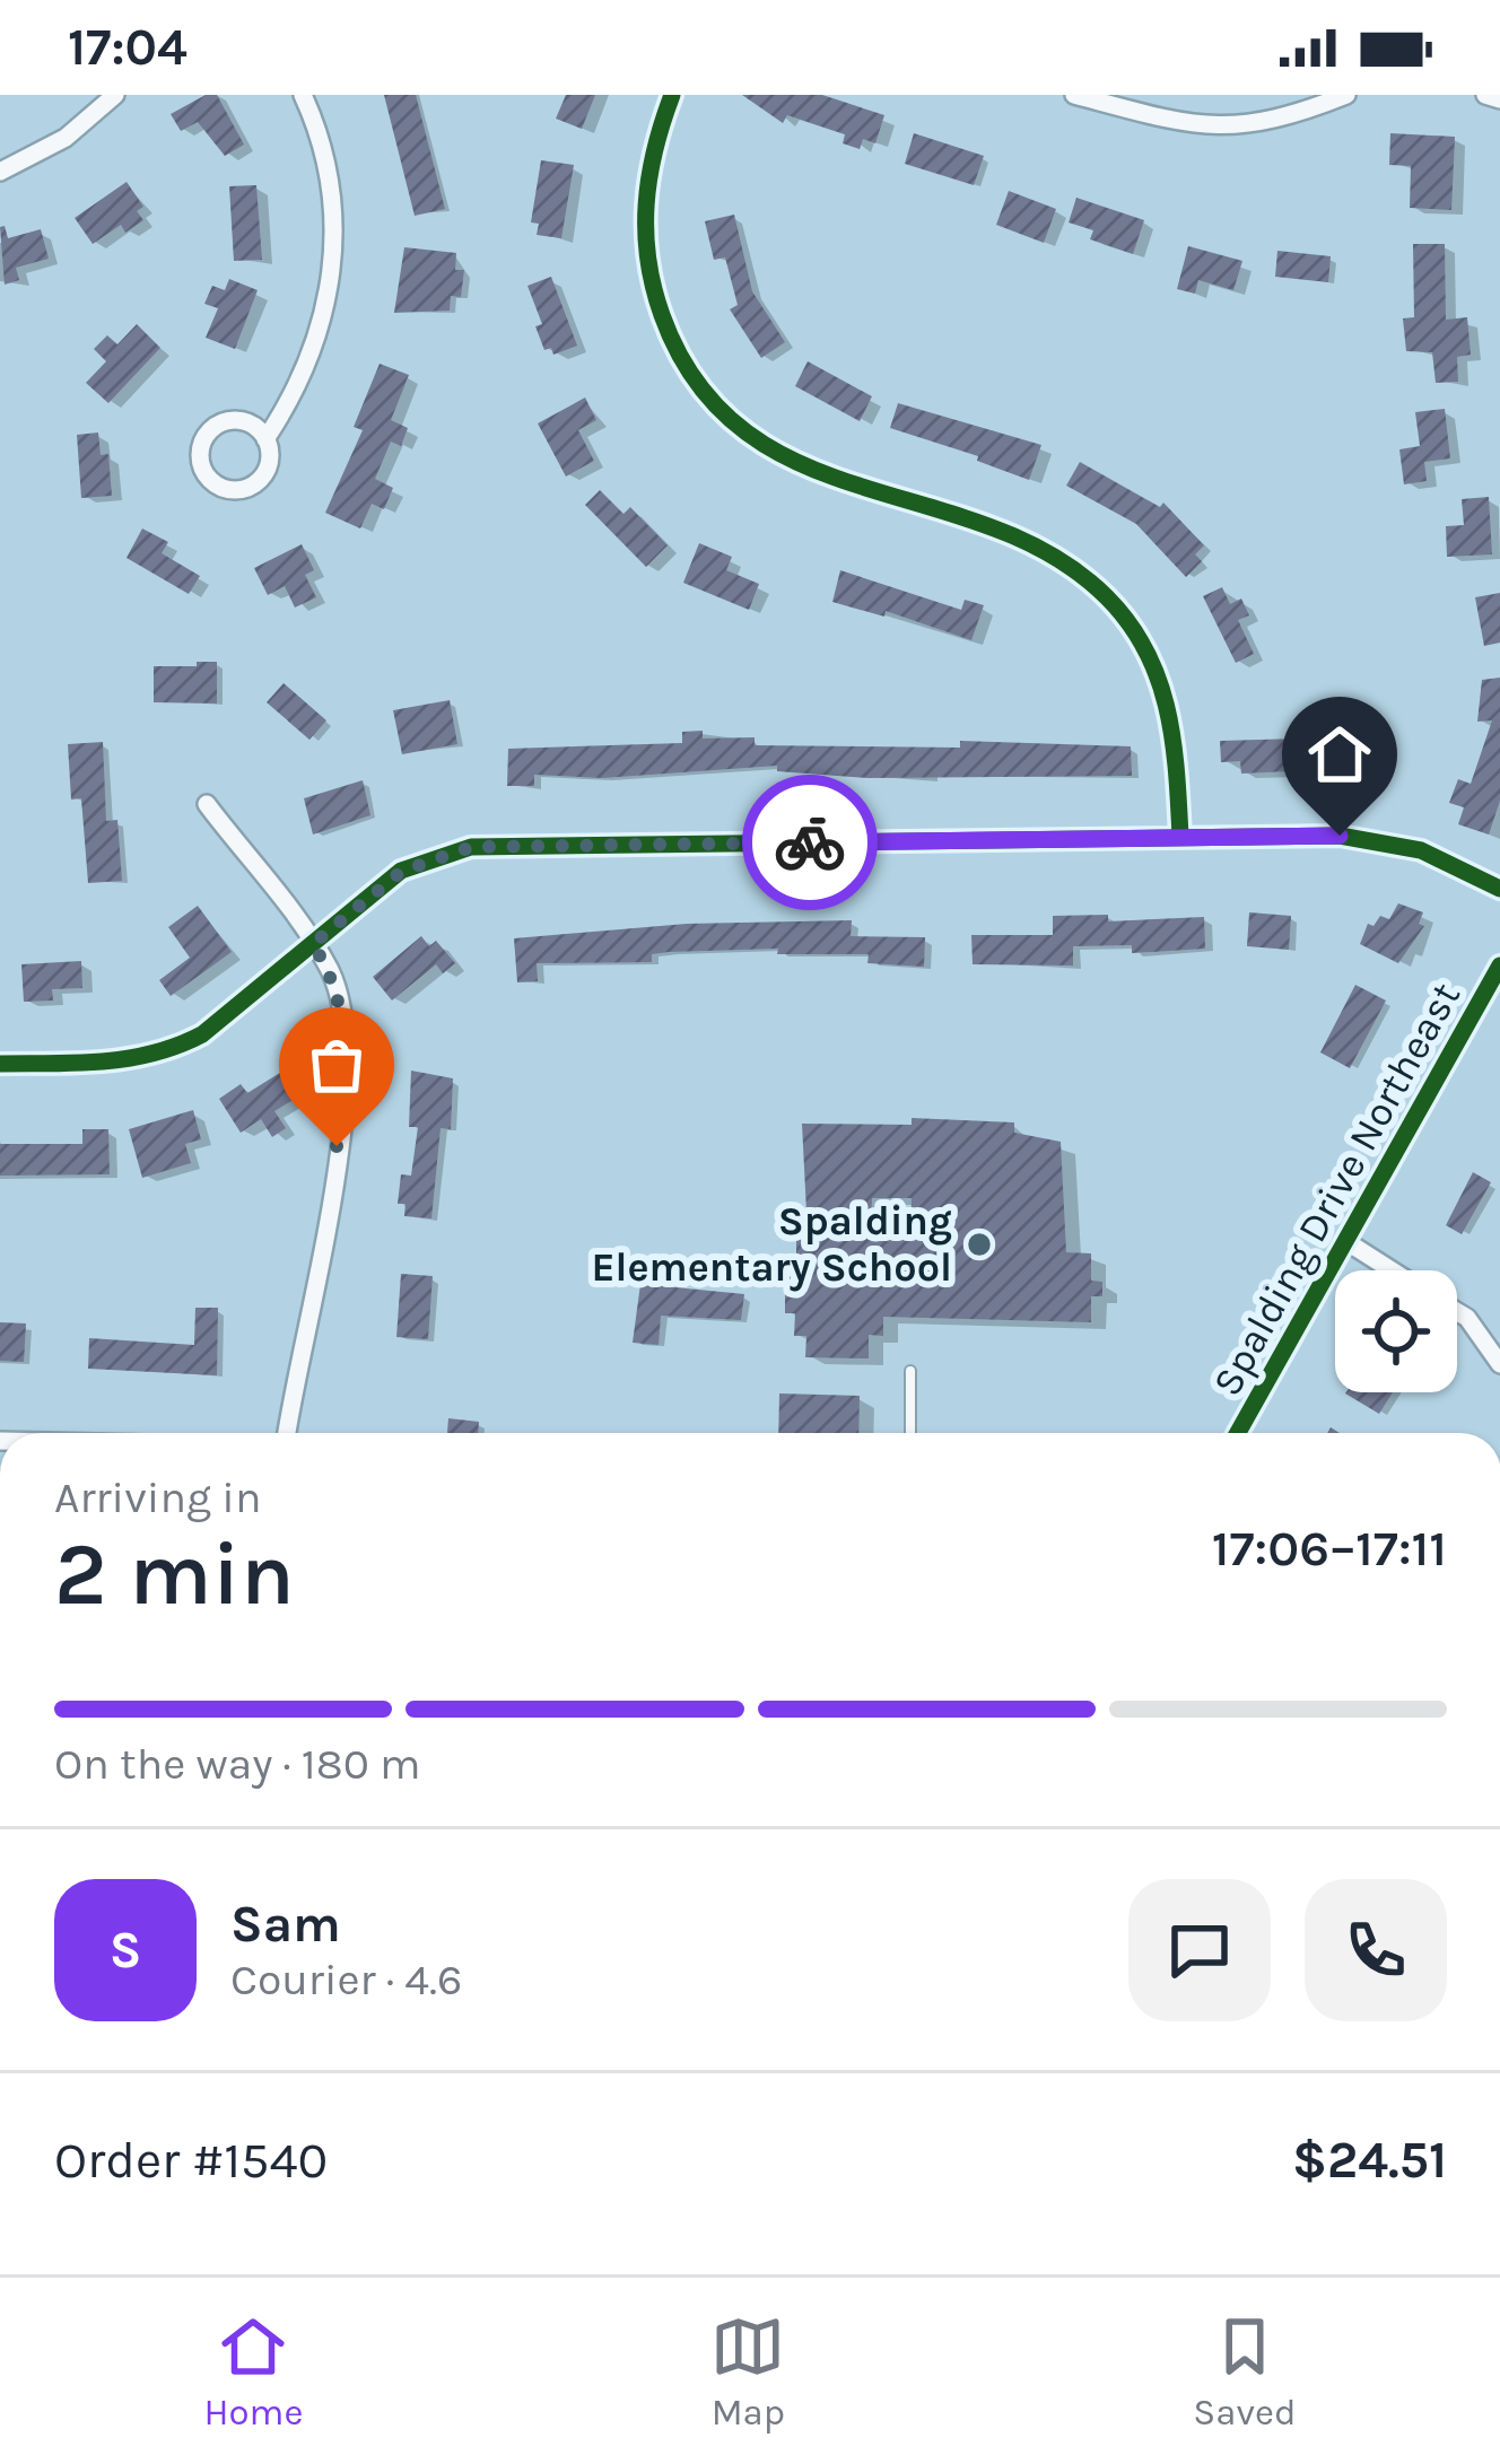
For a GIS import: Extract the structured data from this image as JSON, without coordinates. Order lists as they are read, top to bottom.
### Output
{
  "streets": {
    "street": ["Spalding Drive Northeast"]
  },
  "places": ["Spalding Elementary School"],
  "page": {
    "status": "17:04",
    "heading": ["2 min", "Arriving in", "17:06–17:11"],
    "panel": [
      "Sam",
      "Courier · 4.6",
      "Order #1540",
      "$24.51"
    ],
    "bar": "On the way · 180 m",
    "round": "S",
    "tabs": ["Home", "Map", "Saved"]
  }
}
